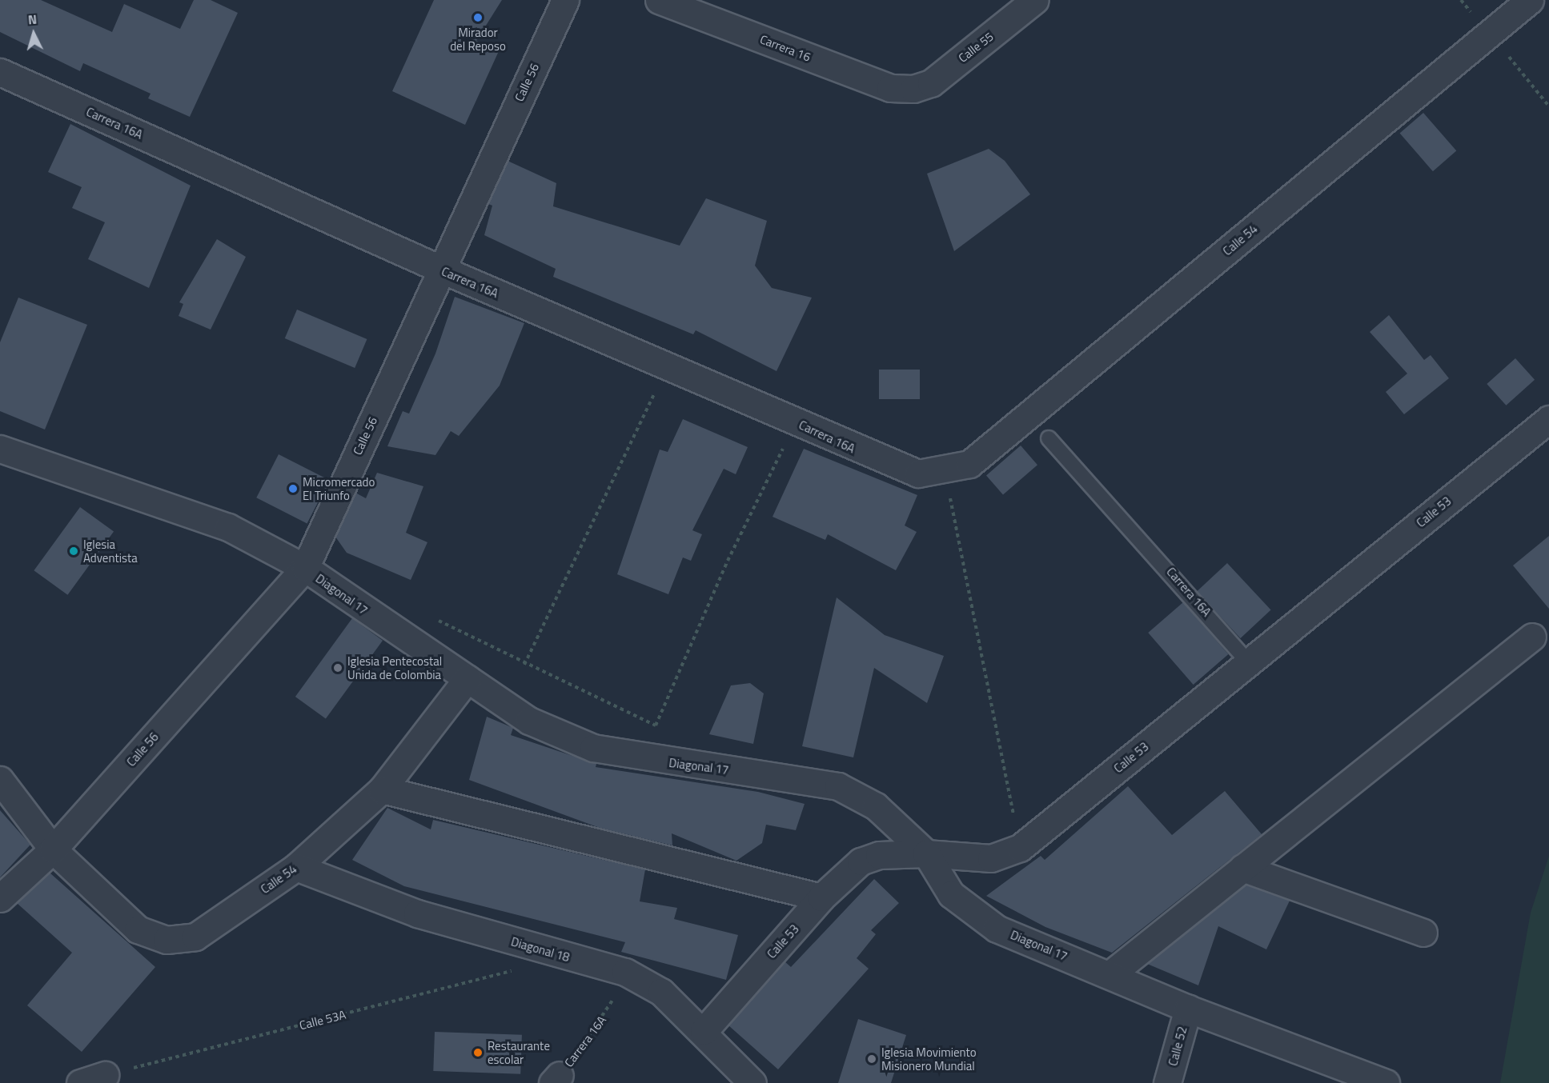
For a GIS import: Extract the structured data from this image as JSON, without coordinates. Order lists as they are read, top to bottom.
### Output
{
  "streets": {
    "street": [
      "Calle 55",
      "Carrera 16",
      "Calle 56",
      "Carrera 16A",
      "Calle 54",
      "Calle 53",
      "Diagonal 17",
      "Diagonal 18",
      "Calle 52"
    ],
    "path": ["Calle 53A"]
  },
  "crossings": [
    ["Calle 55", "Carrera 16"],
    ["Calle 56", "Carrera 16A"],
    ["Calle 56", "Calle 54"],
    ["Calle 56", "Diagonal 17"],
    ["Carrera 16A", "Calle 54"],
    ["Carrera 16A", "Calle 53"],
    ["Carrera 16A", "Diagonal 18"],
    ["Calle 54", "Diagonal 17"],
    ["Calle 54", "Diagonal 18"],
    ["Calle 53", "Diagonal 17"],
    ["Calle 53", "Diagonal 18"],
    ["Diagonal 17", "Calle 52"]
  ],
  "places": [
    "Mirador del Reposo",
    "Micromercado El Triunfo",
    "Iglesia Adventista",
    "Iglesia Pentecostal Unida de Colombia",
    "Restaurante escolar",
    "Iglesia Movimiento Misionero Mundial"
  ],
  "north": "top"
}
